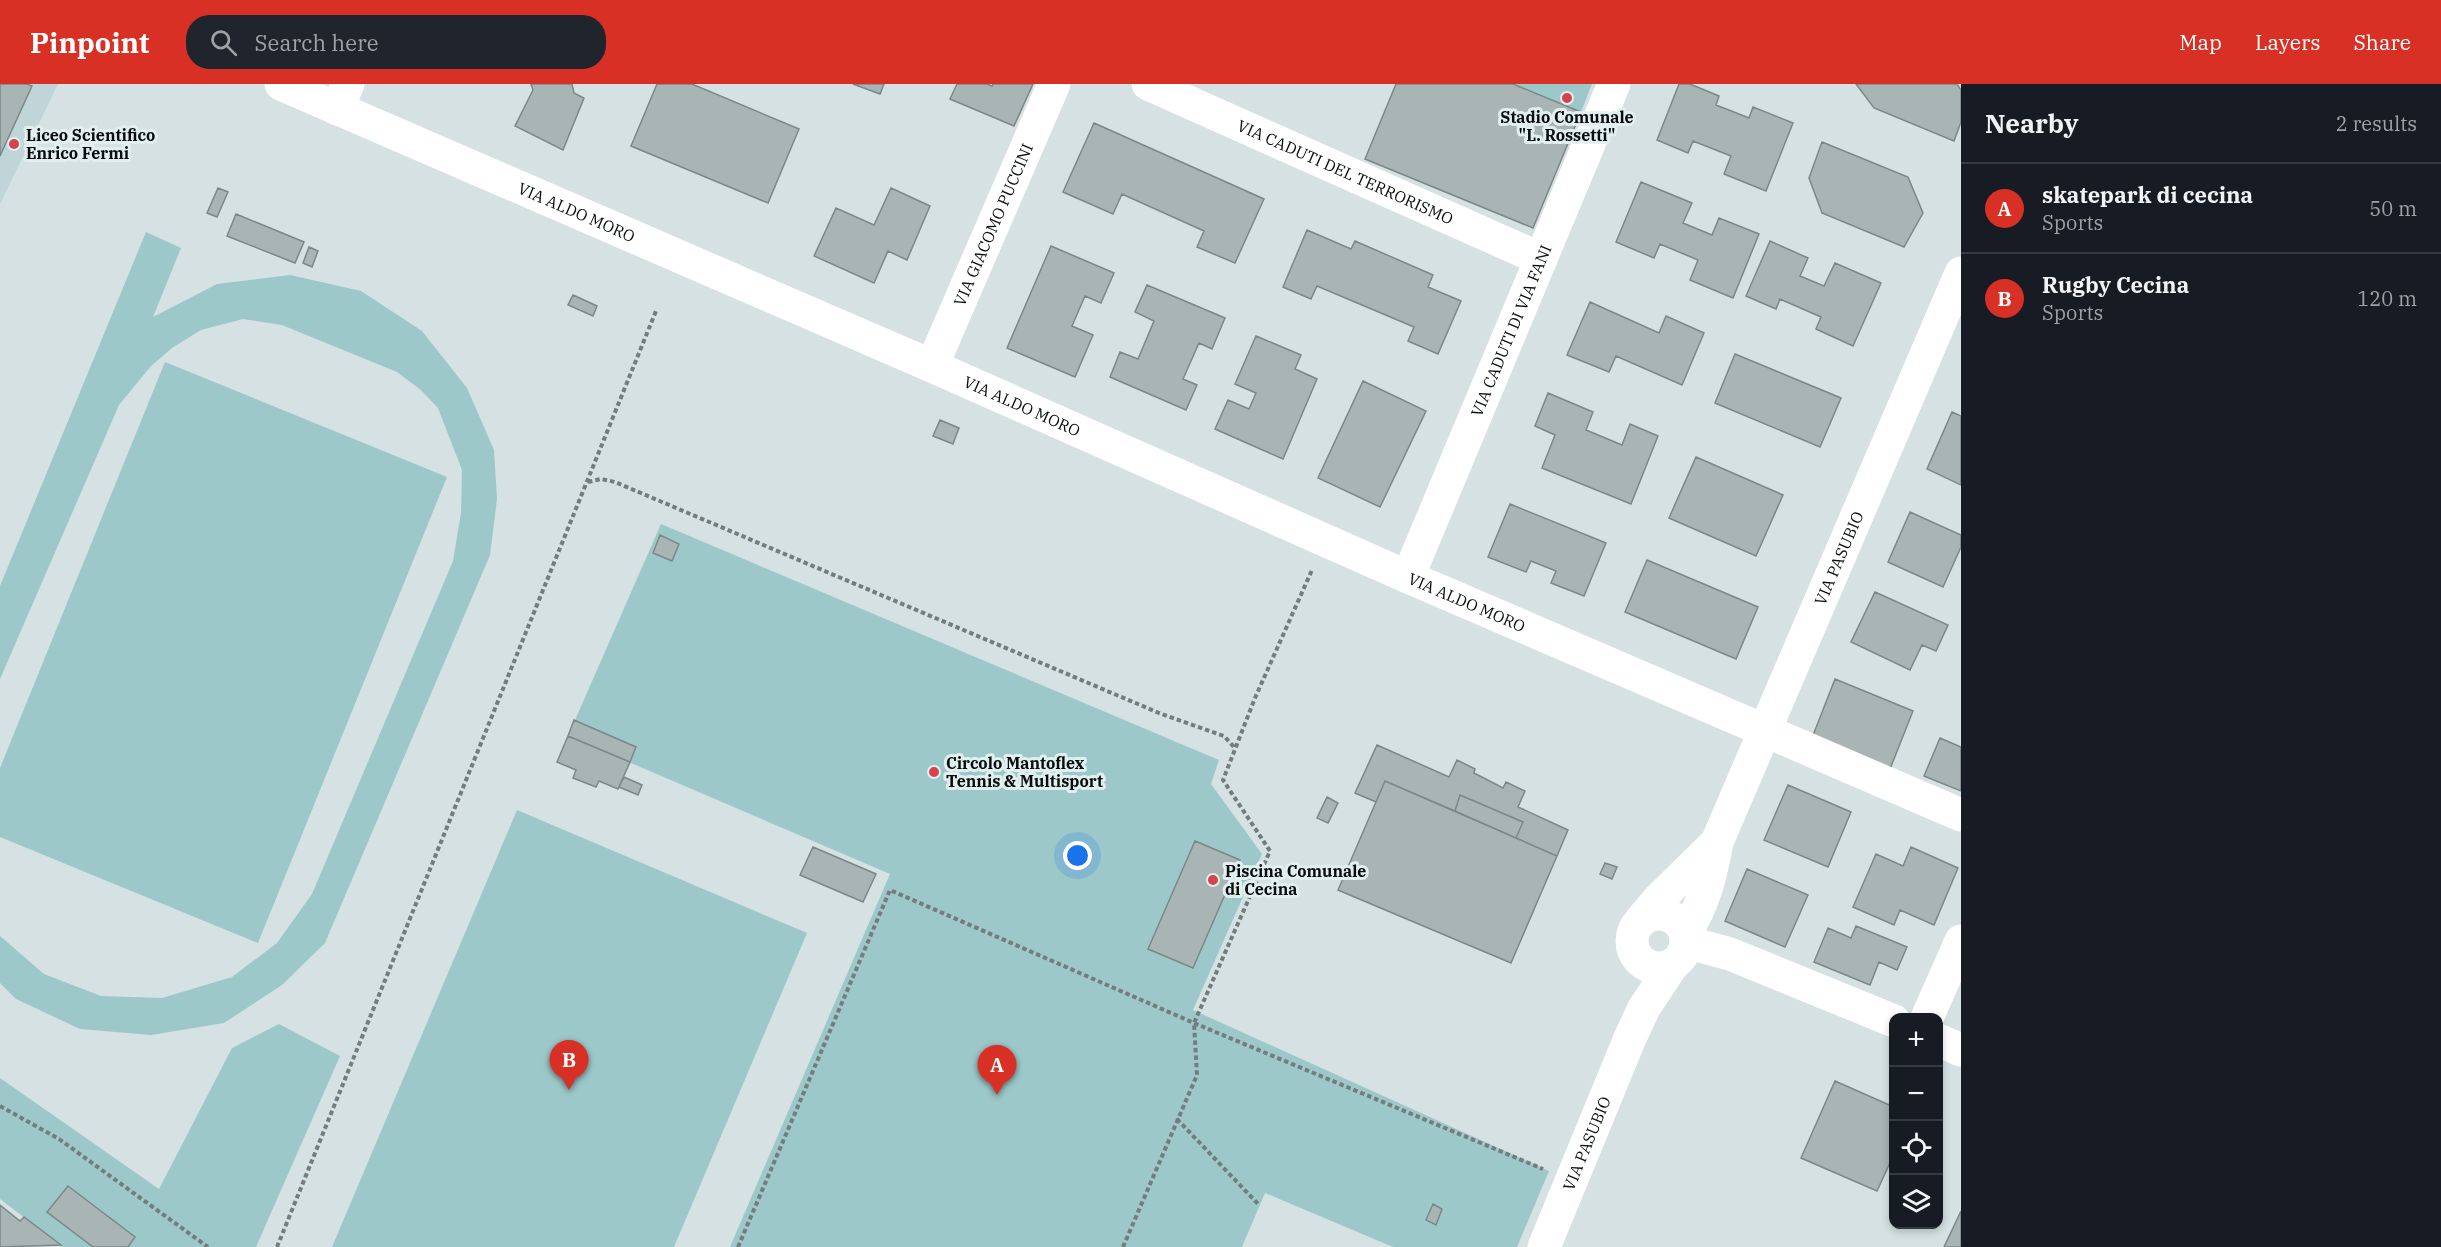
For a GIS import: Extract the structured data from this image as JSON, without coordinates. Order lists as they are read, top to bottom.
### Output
{
  "streets": {
    "street": [
      "VIA CADUTI DEL TERRORISMO",
      "VIA ALDO MORO",
      "VIA GIACOMO PUCCINI",
      "VIA CADUTI DI VIA FANI",
      "VIA PASUBIO"
    ]
  },
  "crossings": [
    ["VIA CADUTI DEL TERRORISMO", "VIA CADUTI DI VIA FANI"],
    ["VIA ALDO MORO", "VIA GIACOMO PUCCINI"],
    ["VIA ALDO MORO", "VIA CADUTI DI VIA FANI"],
    ["VIA ALDO MORO", "VIA PASUBIO"]
  ],
  "places": [
    "Stadio Comunale \"L. Rossetti\"",
    "Liceo Scientifico Enrico Fermi",
    "Circolo Mantoflex Tennis & Multisport",
    "Piscina Comunale di Cecina"
  ],
  "page": {
    "header": "Pinpoint",
    "search": "Search here",
    "nav": ["Map", "Layers", "Share"],
    "heading": ["Nearby", "2 results"],
    "list": [
      {
        "mark": "A",
        "name": "skatepark di cecina",
        "note": "Sports",
        "value": "50 m"
      },
      {
        "mark": "B",
        "name": "Rugby Cecina",
        "note": "Sports",
        "value": "120 m"
      }
    ],
    "map_buttons": ["+", "−"],
    "pins": ["B", "A"]
  }
}
